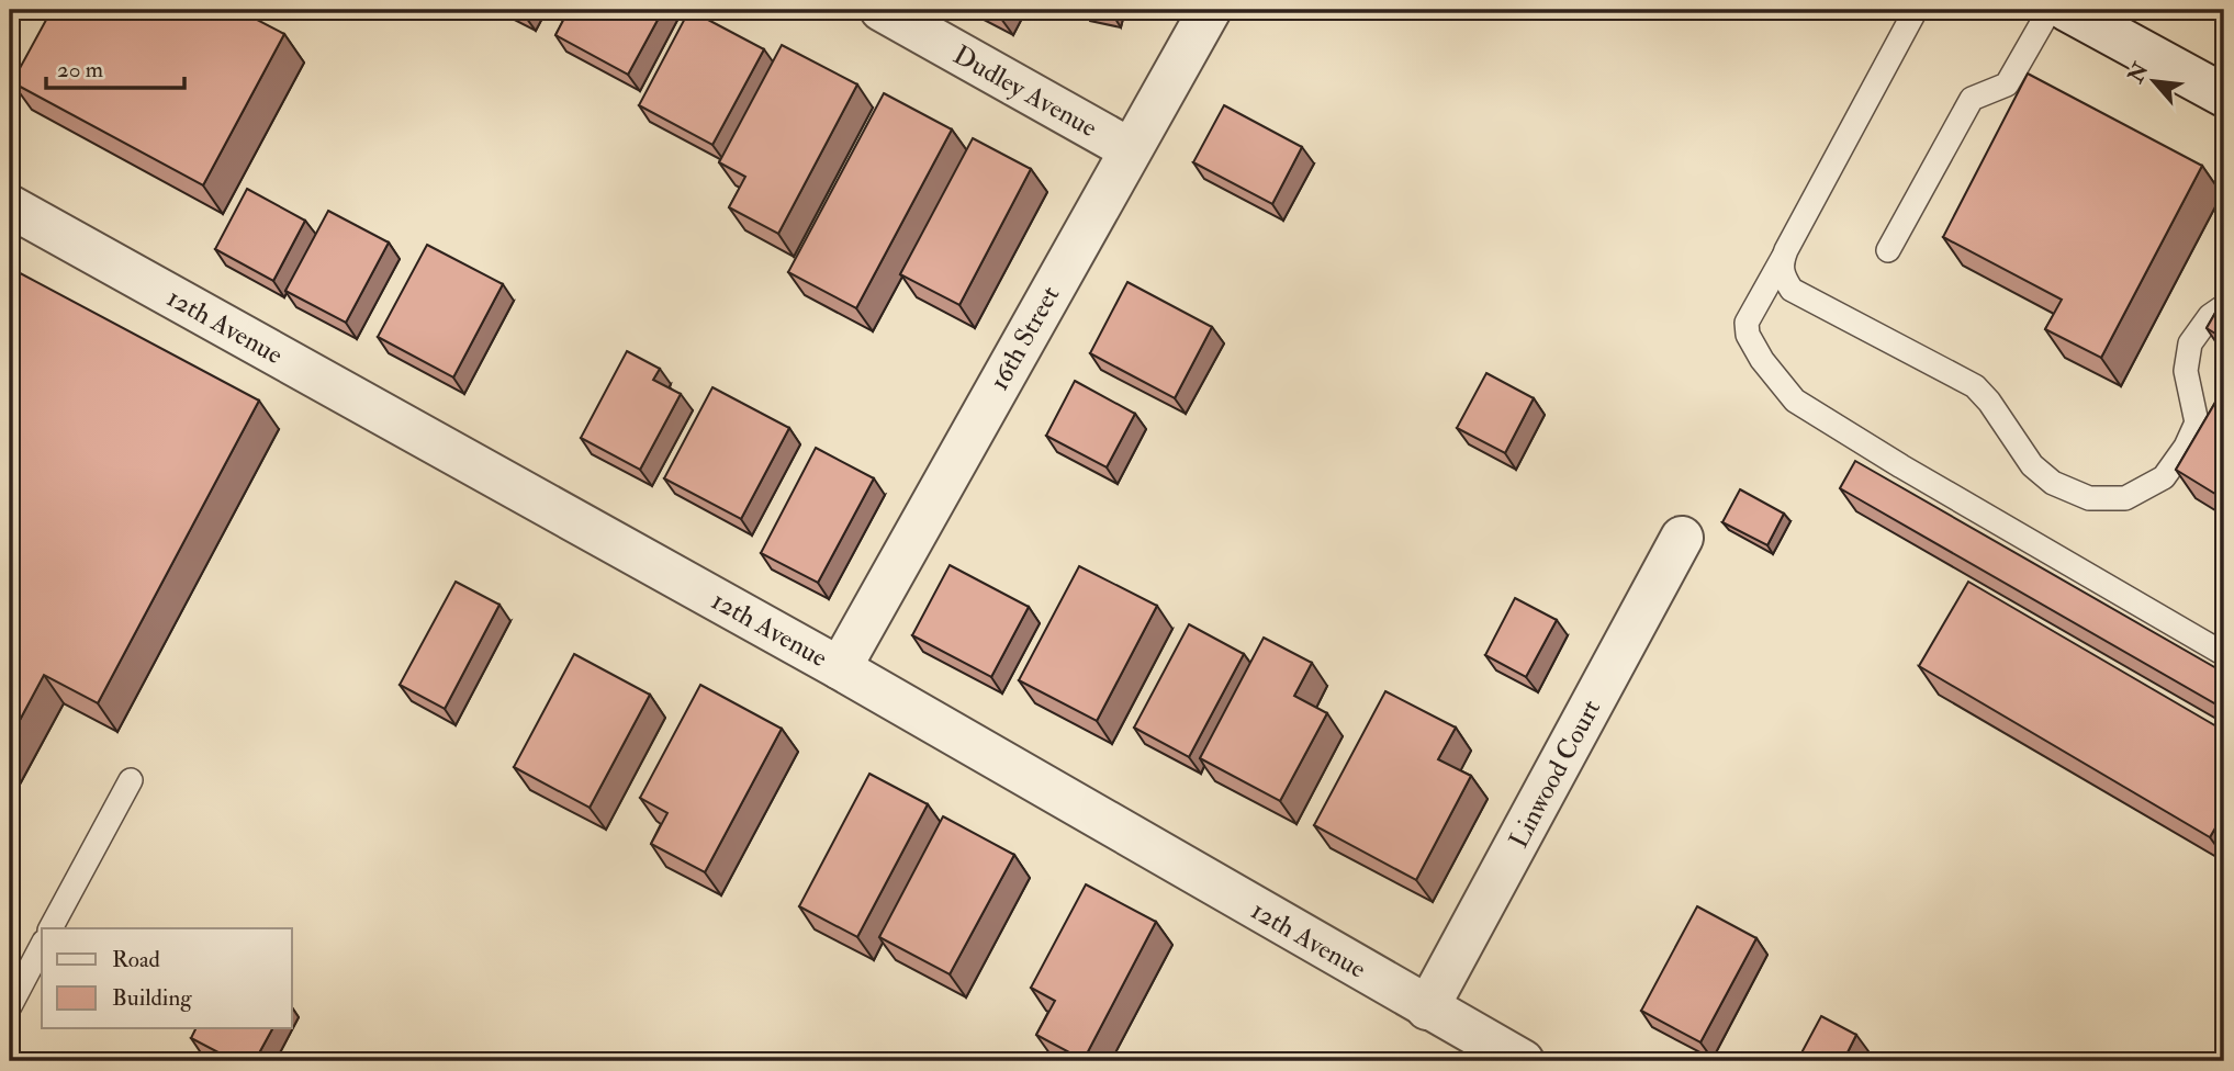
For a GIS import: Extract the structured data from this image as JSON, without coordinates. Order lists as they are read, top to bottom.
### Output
{
  "streets": {
    "street": [
      "Dudley Avenue",
      "12th Avenue",
      "16th Street",
      "Linwood Court"
    ]
  },
  "crossings": [
    ["Dudley Avenue", "16th Street"],
    ["12th Avenue", "16th Street"],
    ["12th Avenue", "Linwood Court"]
  ],
  "legend": ["Road", "Building"],
  "scale_bar": "20 m",
  "north": "top left"
}
